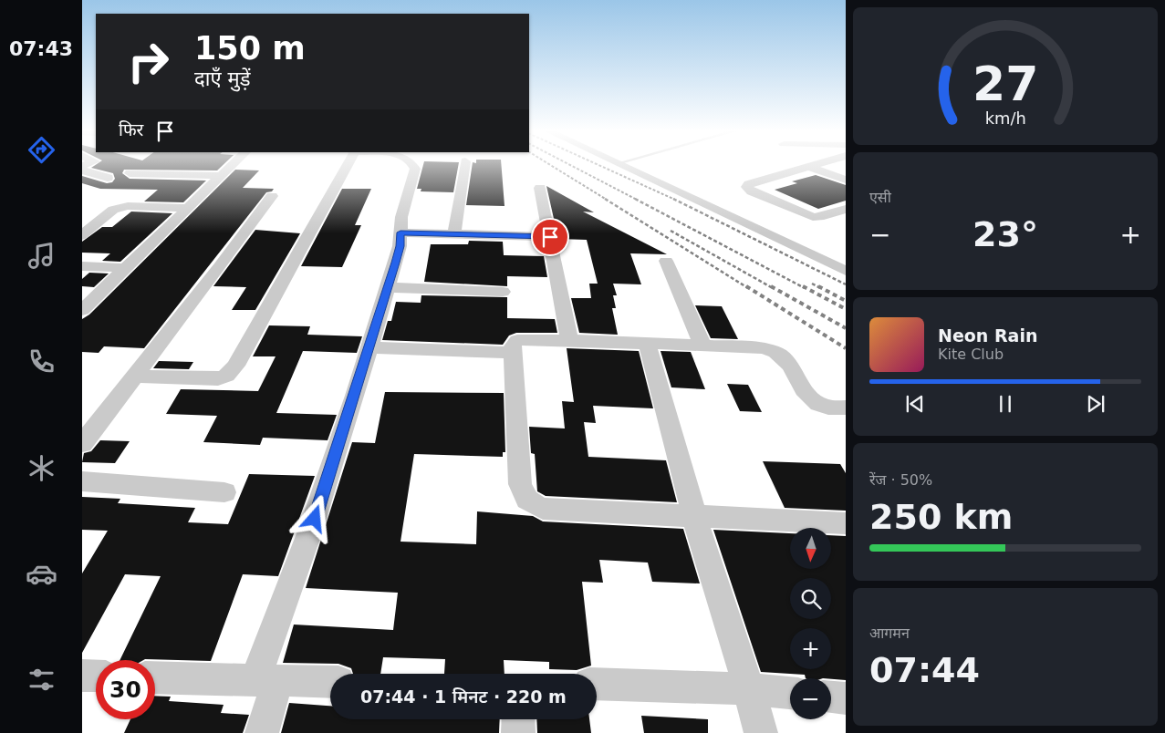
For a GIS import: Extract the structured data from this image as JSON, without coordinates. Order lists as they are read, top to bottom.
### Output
{
  "north": "bottom",
  "page": {
    "tabs": "07:43",
    "turn": ["150 m", "दाएँ मुड़ें"],
    "then": "फिर",
    "tile": [
      "एसी",
      ["रेंज · 50%", "250 km"],
      ["आगमन", "07:44"]
    ],
    "heat": ["−", "23°", "+"],
    "song": ["Neon Rain", "Kite Club"],
    "map_buttons": ["+", "−"],
    "limit": "30",
    "trip": "07:44 · 1 मिनट · 220 m",
    "gauge": ["27", "km/h"]
  }
}
